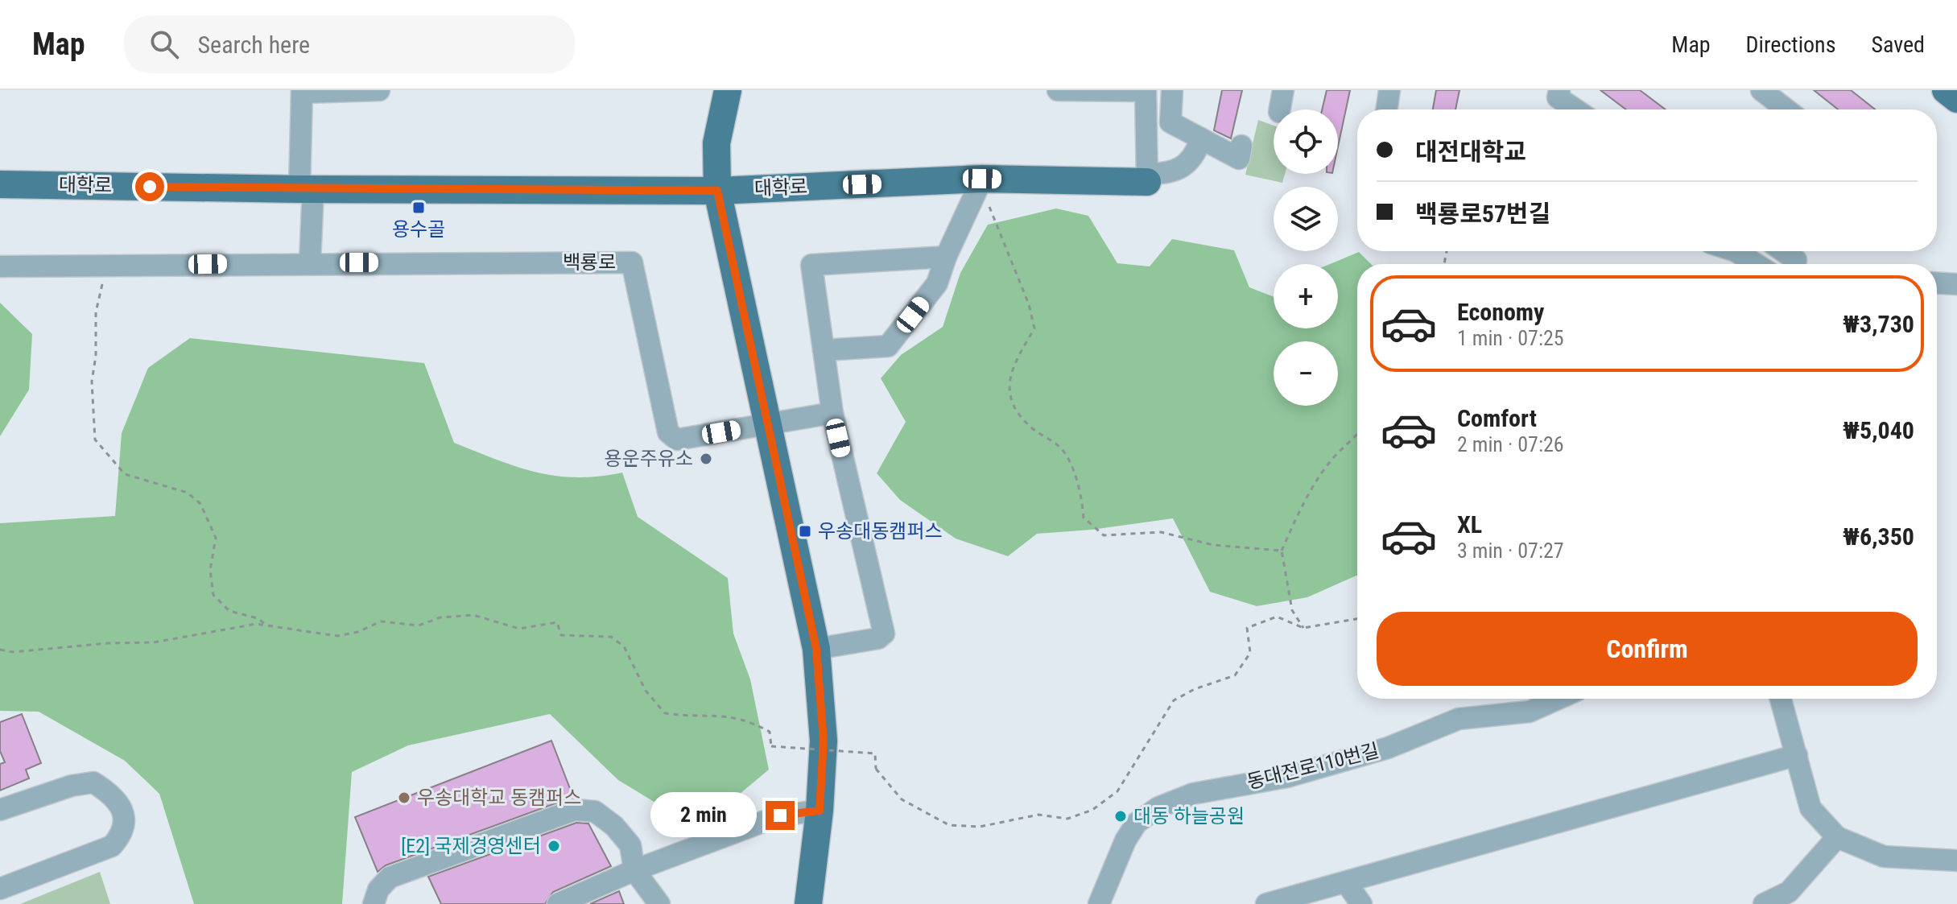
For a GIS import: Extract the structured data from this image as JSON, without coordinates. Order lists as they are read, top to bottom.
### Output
{
  "streets": {
    "main road": ["대학로"],
    "street": ["백룡로", "동대전로110번길"]
  },
  "places": {
    "transit": ["용수골", "우송대동캠퍼스"],
    "other": [
      "용운주유소",
      "우송대학교 동캠퍼스",
      "대동 하늘공원",
      "[E2] 국제경영센터"
    ]
  },
  "page": {
    "header": "Map",
    "search": "Search here",
    "nav": ["Map", "Directions", "Saved"],
    "map_buttons": ["+", "−"],
    "banner": ["대전대학교", "백룡로57번길"],
    "list": [
      {
        "name": "Economy",
        "note": "1 min · 07:25",
        "value": "₩3,730"
      },
      {
        "name": "Comfort",
        "note": "2 min · 07:26",
        "value": "₩5,040"
      },
      {
        "name": "XL",
        "note": "3 min · 07:27",
        "value": "₩6,350"
      }
    ],
    "buttons": "Confirm",
    "bubble": "2 min"
  }
}
